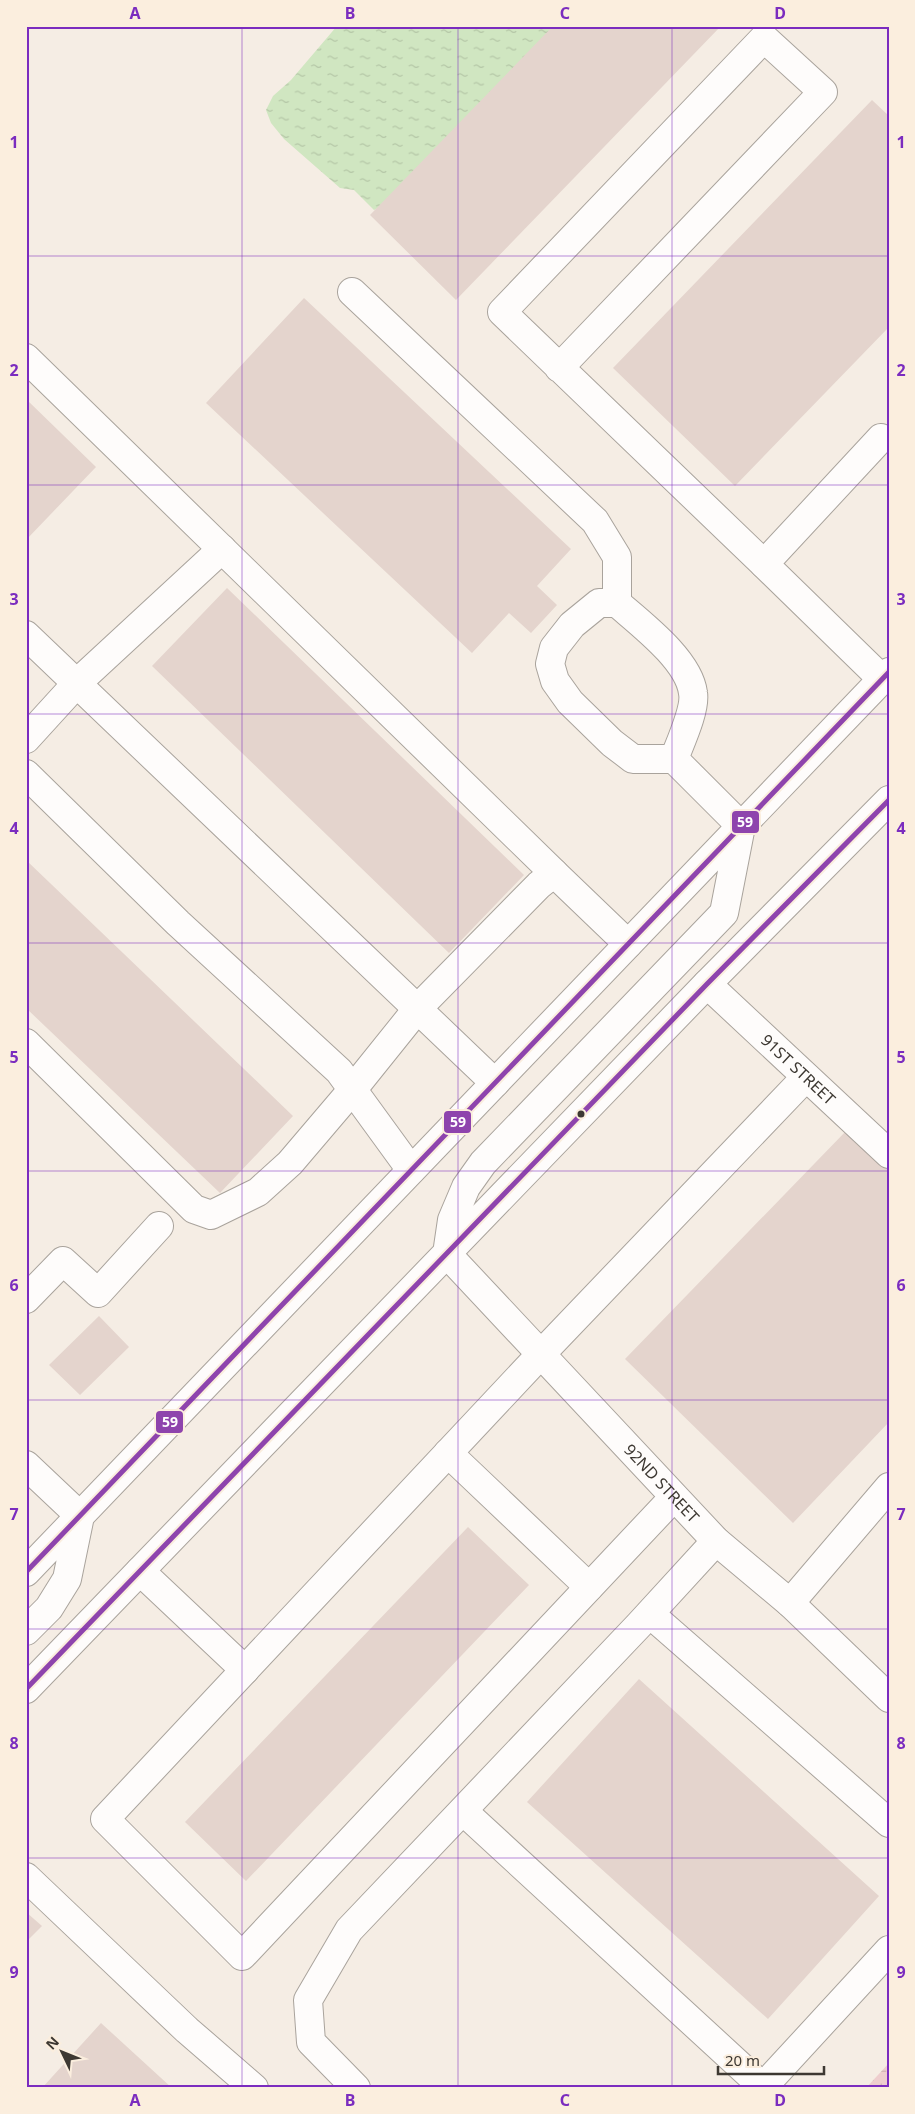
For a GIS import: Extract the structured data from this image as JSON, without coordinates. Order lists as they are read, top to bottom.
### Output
{
  "streets": {
    "main road": ["91ST STREET", "92ND STREET"]
  },
  "lines": ["transit line 59"],
  "scale_bar": "20 m",
  "north": "top left",
  "grid": {
    "columns": [
      "A",
      "B",
      "C",
      "D"
    ],
    "rows": [
      "1",
      "2",
      "3",
      "4",
      "5",
      "6",
      "7",
      "8",
      "9"
    ]
  }
}
